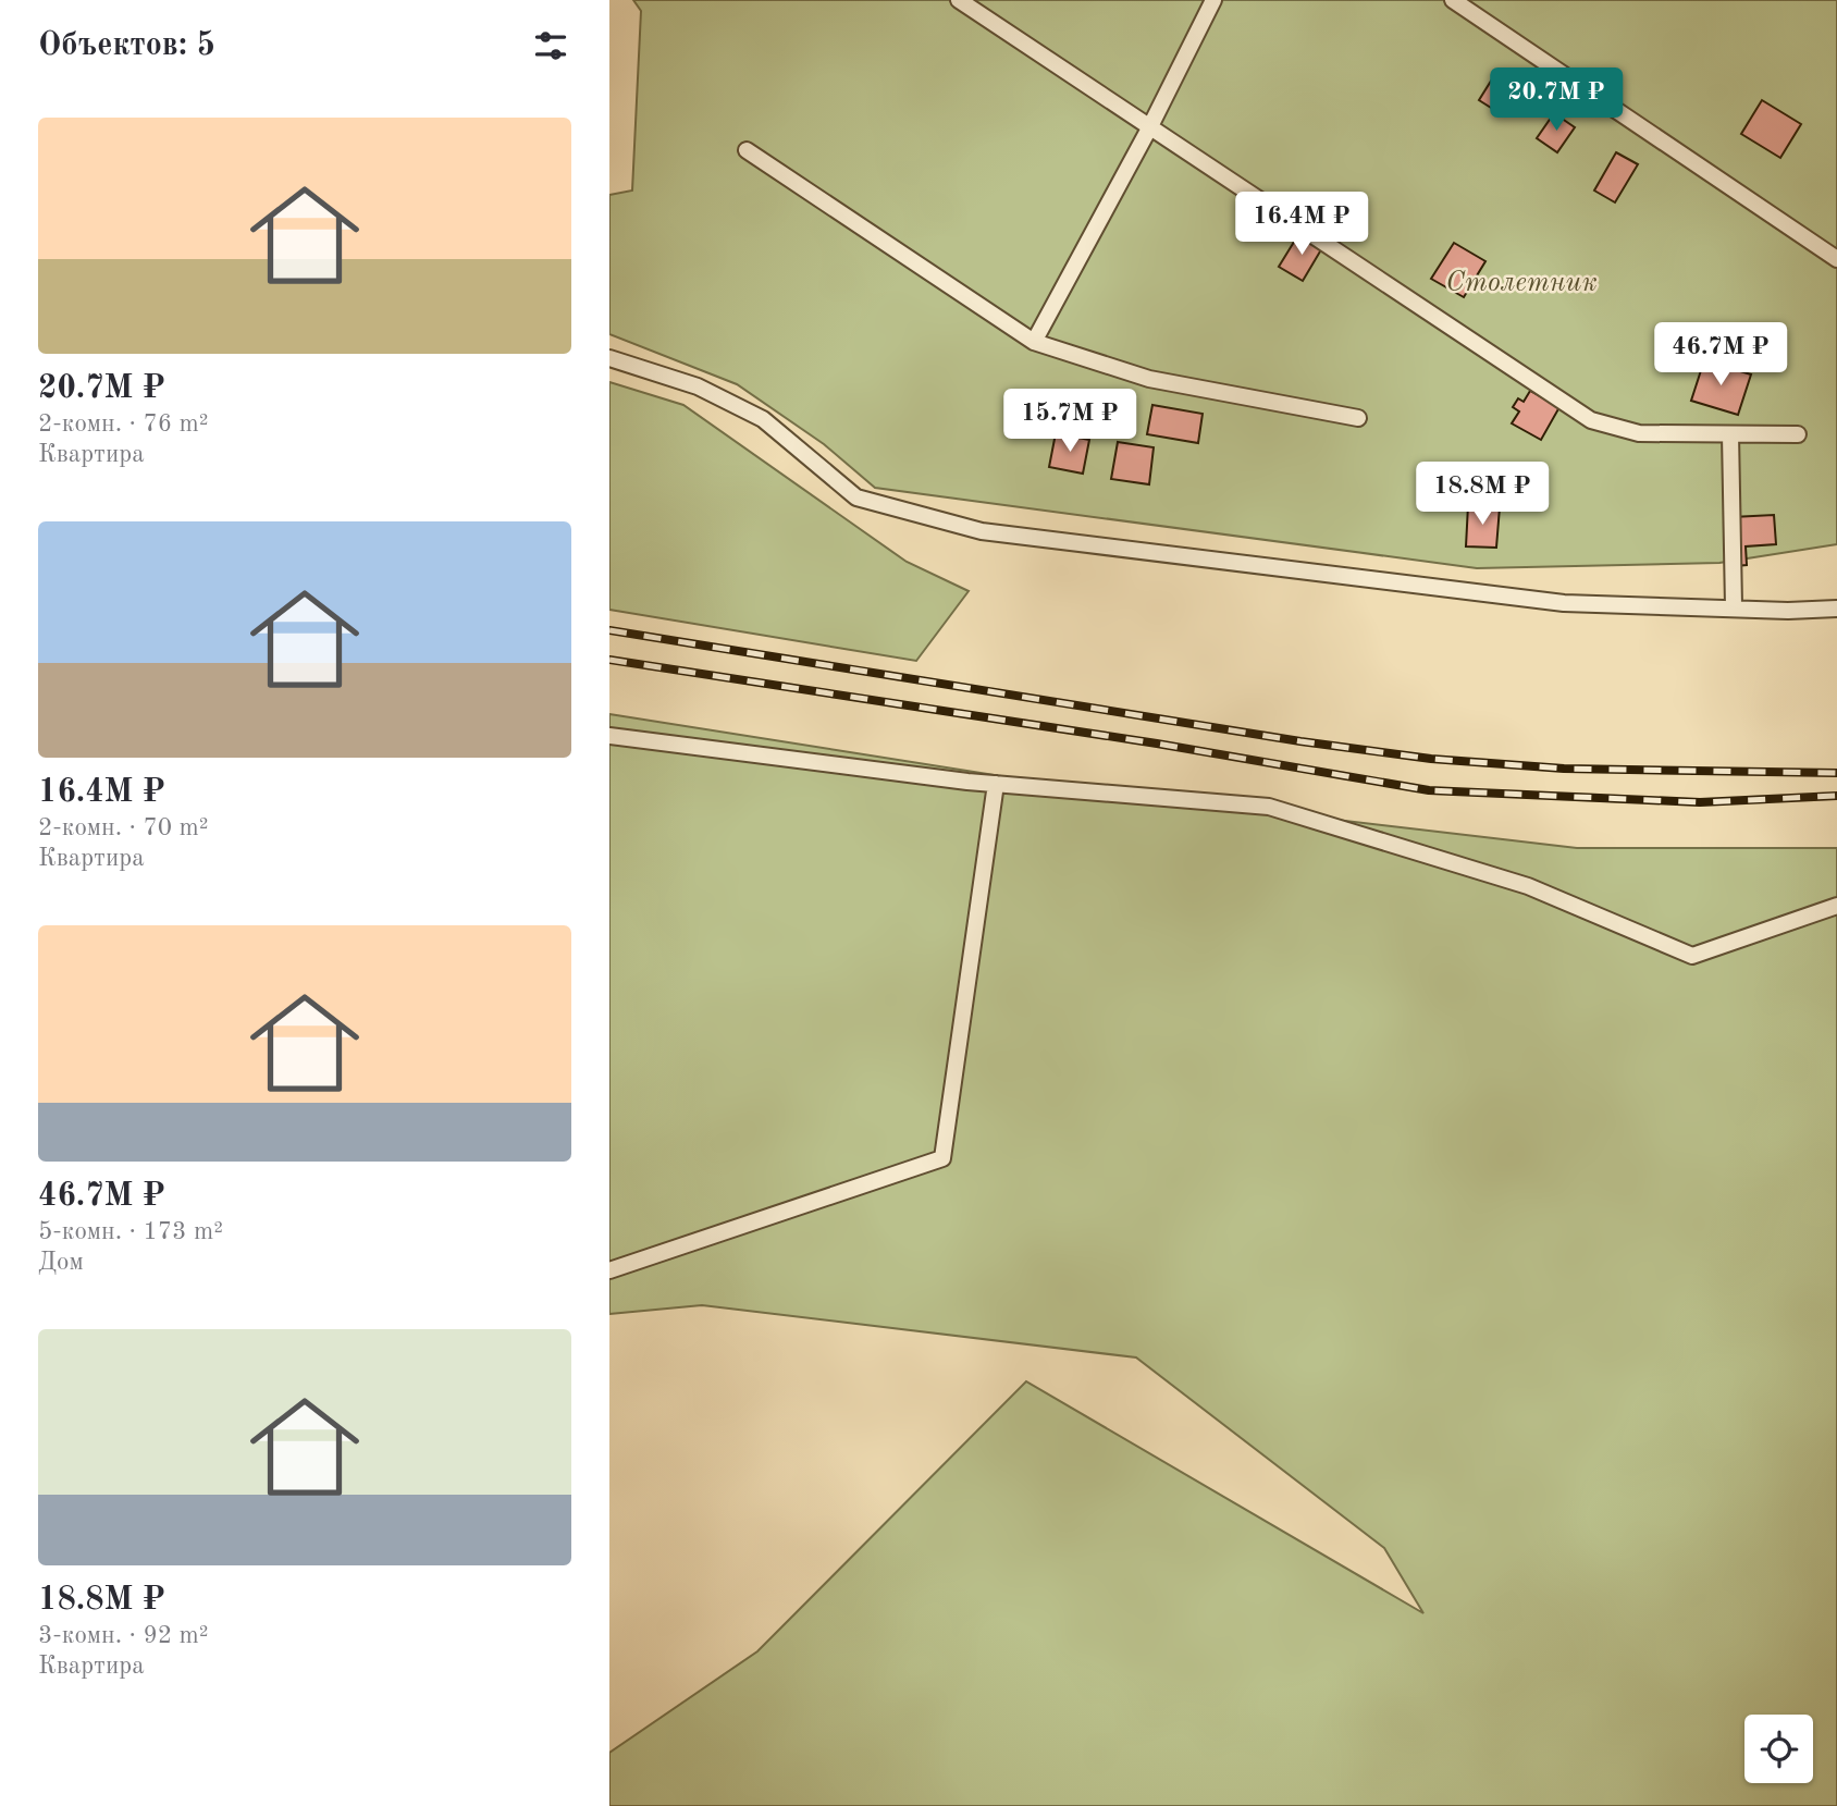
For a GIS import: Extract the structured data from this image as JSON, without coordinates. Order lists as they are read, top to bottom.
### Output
{
  "parks": ["Столетник"],
  "page": {
    "heading": "Объектов: 5",
    "price": [
      "20.7M ₽",
      "16.4M ₽",
      "46.7M ₽",
      "15.7M ₽",
      "18.8M ₽"
    ],
    "list": [
      {
        "name": "20.7M ₽",
        "note": "2-комн. · 76 m² · Квартира"
      },
      {
        "name": "16.4M ₽",
        "note": "2-комн. · 70 m² · Квартира"
      },
      {
        "name": "46.7M ₽",
        "note": "5-комн. · 173 m² · Дом"
      },
      {
        "name": "18.8M ₽",
        "note": "3-комн. · 92 m² · Квартира"
      }
    ]
  }
}
